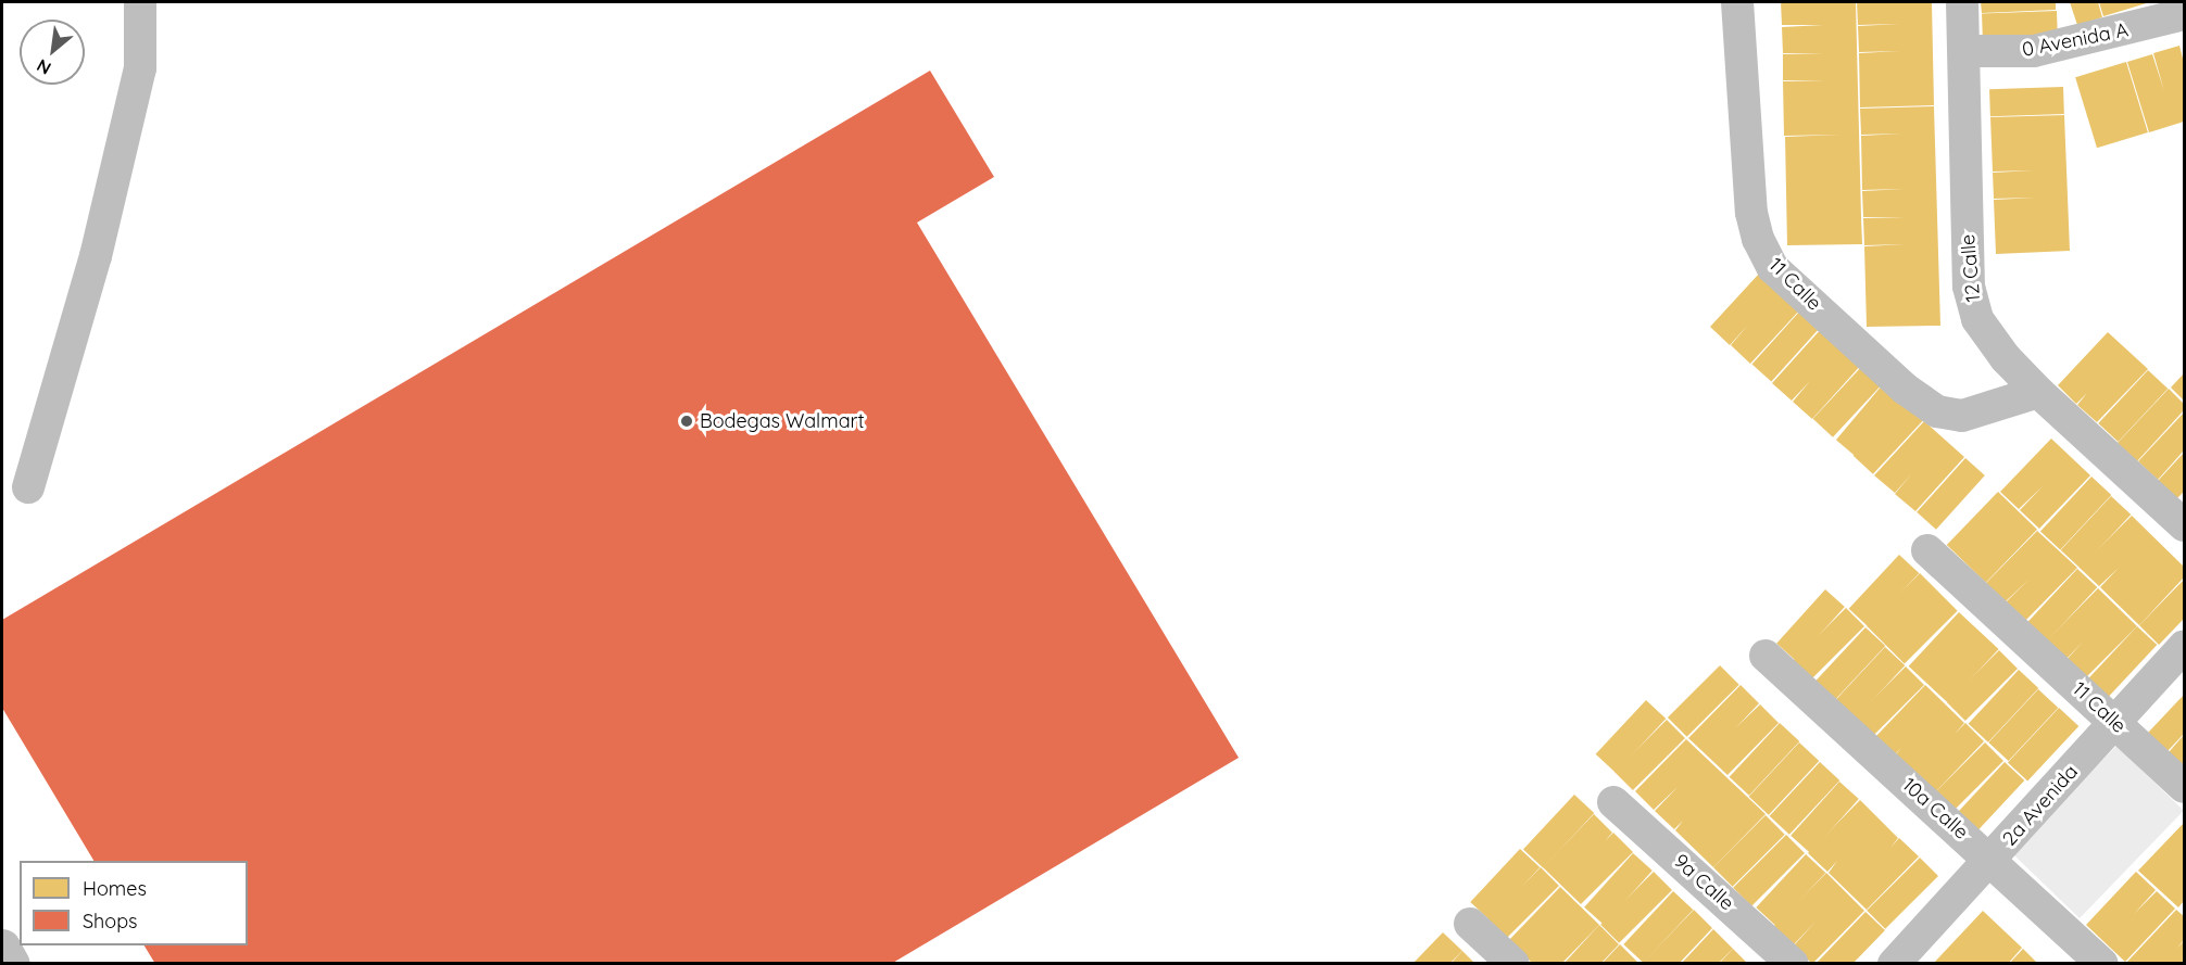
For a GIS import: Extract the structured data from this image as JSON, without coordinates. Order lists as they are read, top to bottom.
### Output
{
  "streets": {
    "street": [
      "0 Avenida A",
      "12 Calle",
      "11 Calle",
      "2a Avenida",
      "10a Calle",
      "9a Calle"
    ]
  },
  "crossings": [
    ["0 Avenida A", "12 Calle"],
    ["12 Calle", "11 Calle"],
    ["11 Calle", "2a Avenida"],
    ["2a Avenida", "10a Calle"]
  ],
  "places": ["Bodegas Walmart"],
  "legend": ["Homes", "Shops"],
  "north": "bottom left"
}
